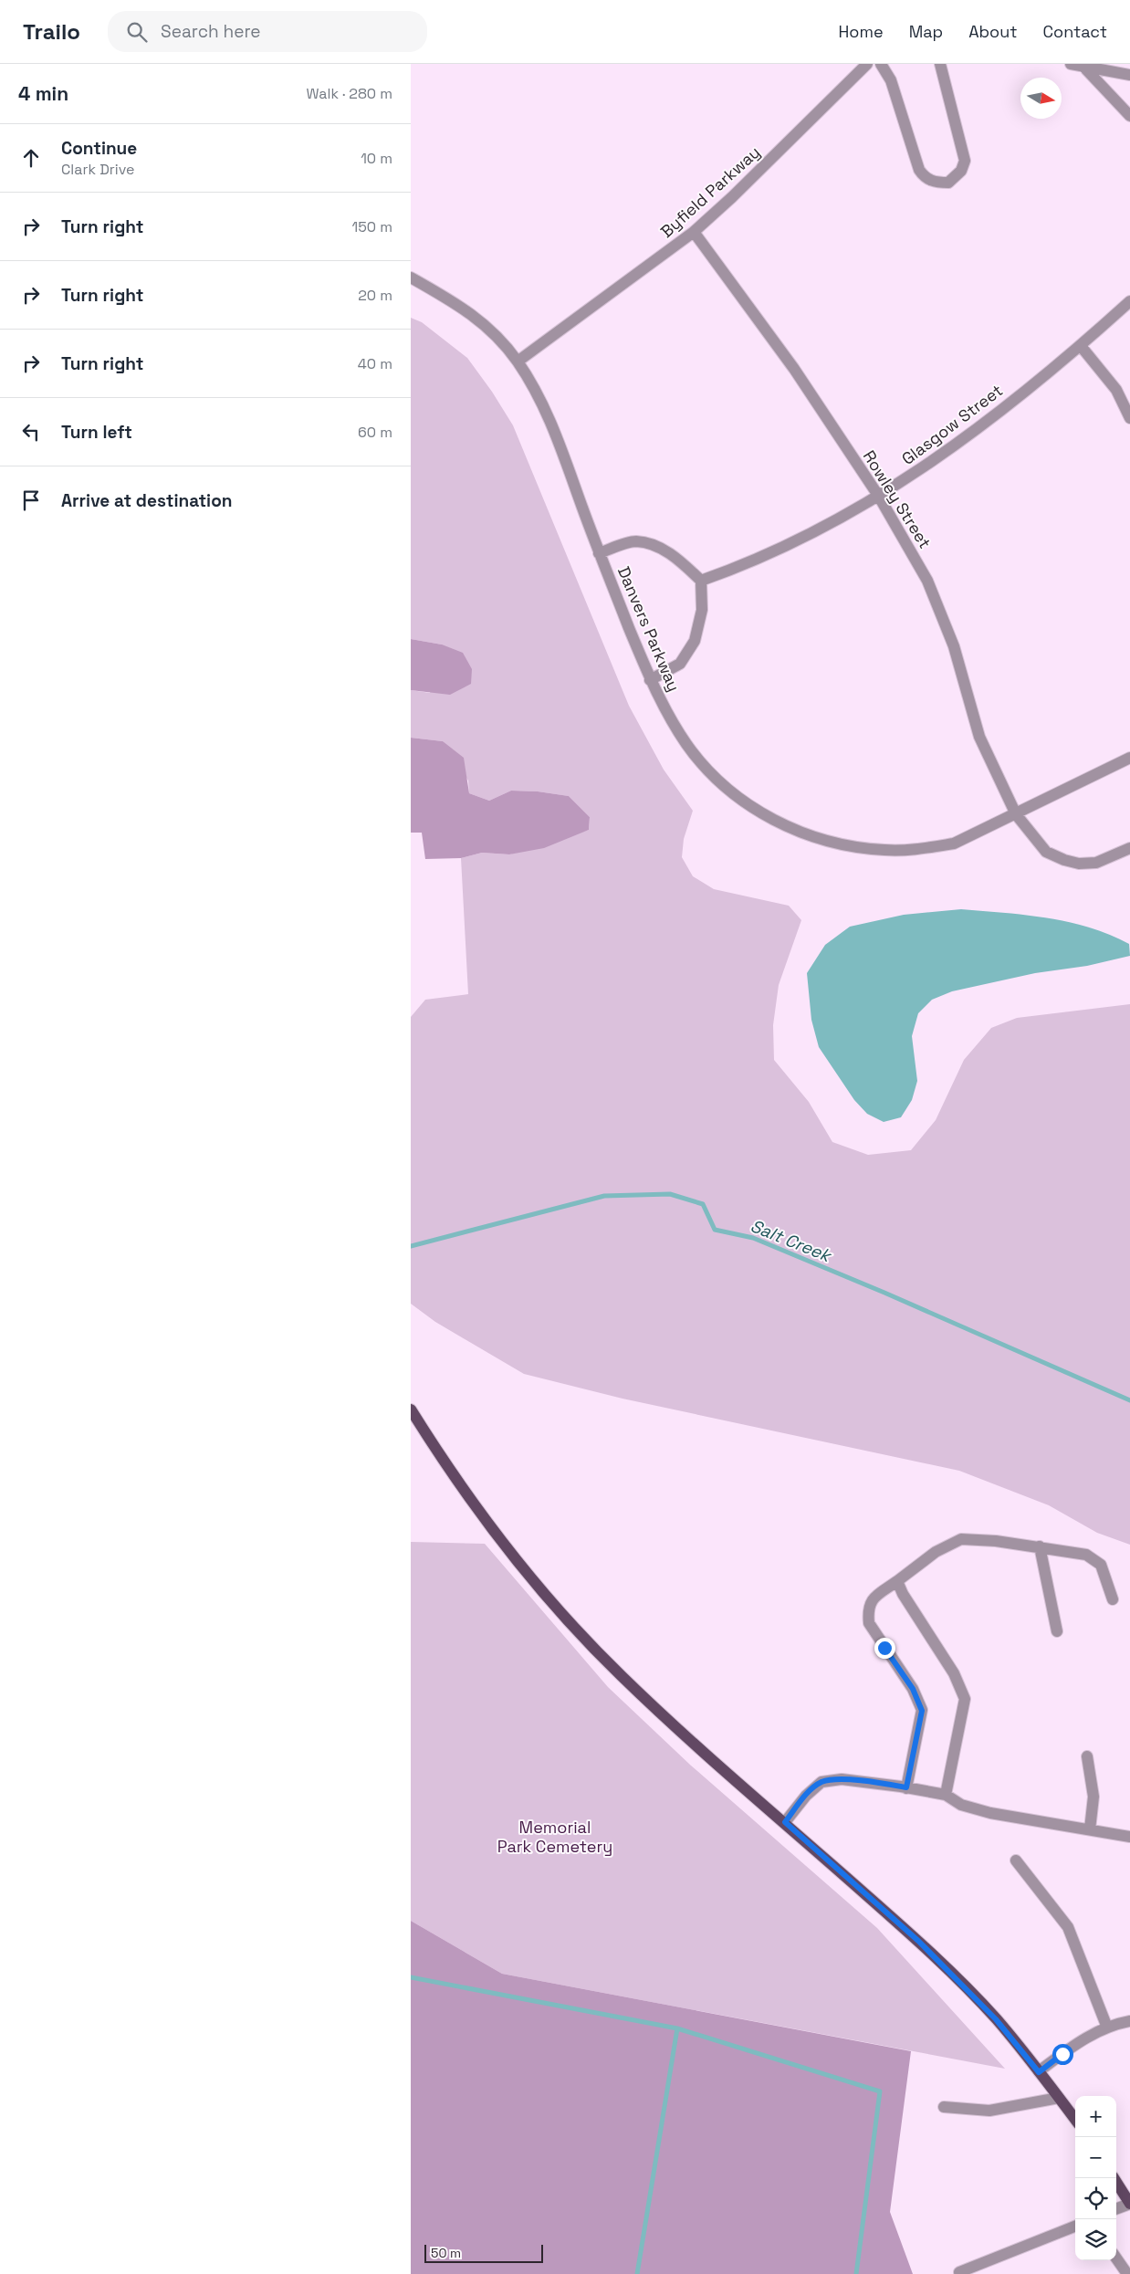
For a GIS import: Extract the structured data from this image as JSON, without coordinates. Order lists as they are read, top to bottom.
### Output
{
  "streets": {
    "street": [
      "Byfield Parkway",
      "Glasgow Street",
      "Rowley Street",
      "Danvers Parkway"
    ]
  },
  "crossings": [
    ["Byfield Parkway", "Rowley Street"],
    ["Byfield Parkway", "Danvers Parkway"],
    ["Glasgow Street", "Rowley Street"],
    ["Rowley Street", "Danvers Parkway"]
  ],
  "water": ["Salt Creek"],
  "parks": ["Memorial Park Cemetery"],
  "scale_bar": "50 m",
  "north": "right",
  "page": {
    "header": "Trailo",
    "search": "Search here",
    "nav": [
      "Home",
      "Map",
      "About",
      "Contact"
    ],
    "heading": ["4 min", "Walk · 280 m"],
    "list": [
      ["Continue", "Clark Drive", "10 m"],
      ["Turn right", "150 m"],
      ["Turn right", "20 m"],
      ["Turn right", "40 m"],
      ["Turn left", "60 m"],
      "Arrive at destination"
    ],
    "map_buttons": ["+", "−"],
    "scale": "50 m"
  }
}
